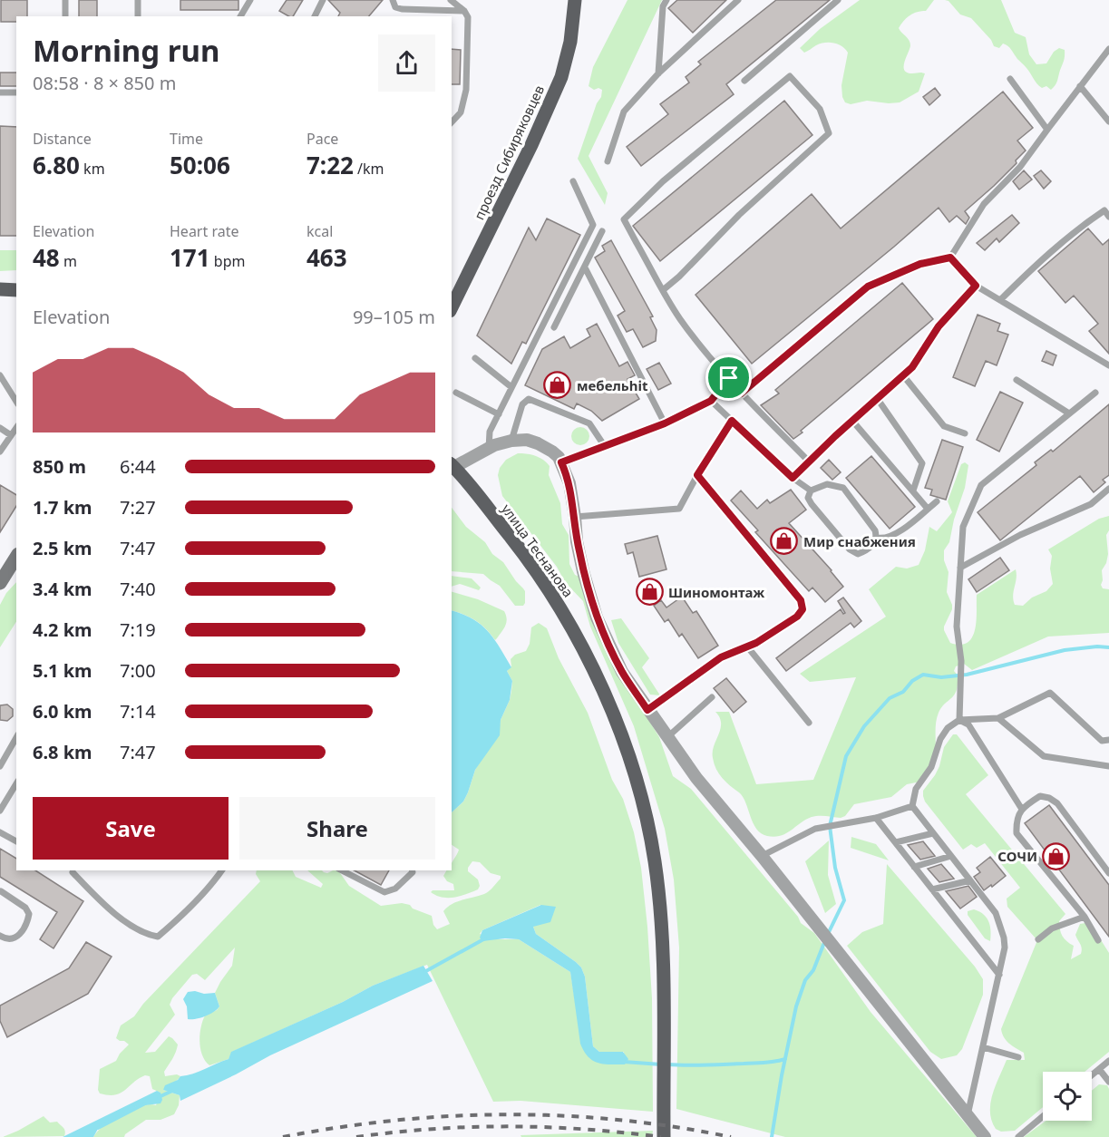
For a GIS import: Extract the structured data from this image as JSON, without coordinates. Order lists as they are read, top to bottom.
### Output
{
  "streets": {
    "main road": ["проезд Сибиряковцев", "улица Теснанова"]
  },
  "places": {
    "shop": [
      "мебельhit",
      "Мир снабжения",
      "Шиномонтаж",
      "СОЧИ"
    ]
  },
  "page": {
    "heading": ["Morning run", "08:58 · 8 × 850 m"],
    "stats": [
      ["Distance", "6.80 km"],
      ["Time", "50:06"],
      ["Pace", "7:22 /km"],
      ["Elevation", "48 m"],
      ["Heart rate", "171 bpm"],
      ["kcal", "463"]
    ],
    "chart": ["Elevation", "99–105 m"],
    "list": [
      {
        "name": "850 m",
        "note": "6:44"
      },
      {
        "name": "1.7 km",
        "note": "7:27"
      },
      {
        "name": "2.5 km",
        "note": "7:47"
      },
      {
        "name": "3.4 km",
        "note": "7:40"
      },
      {
        "name": "4.2 km",
        "note": "7:19"
      },
      {
        "name": "5.1 km",
        "note": "7:00"
      },
      {
        "name": "6.0 km",
        "note": "7:14"
      },
      {
        "name": "6.8 km",
        "note": "7:47"
      }
    ],
    "buttons": ["Save", "Share"]
  }
}
